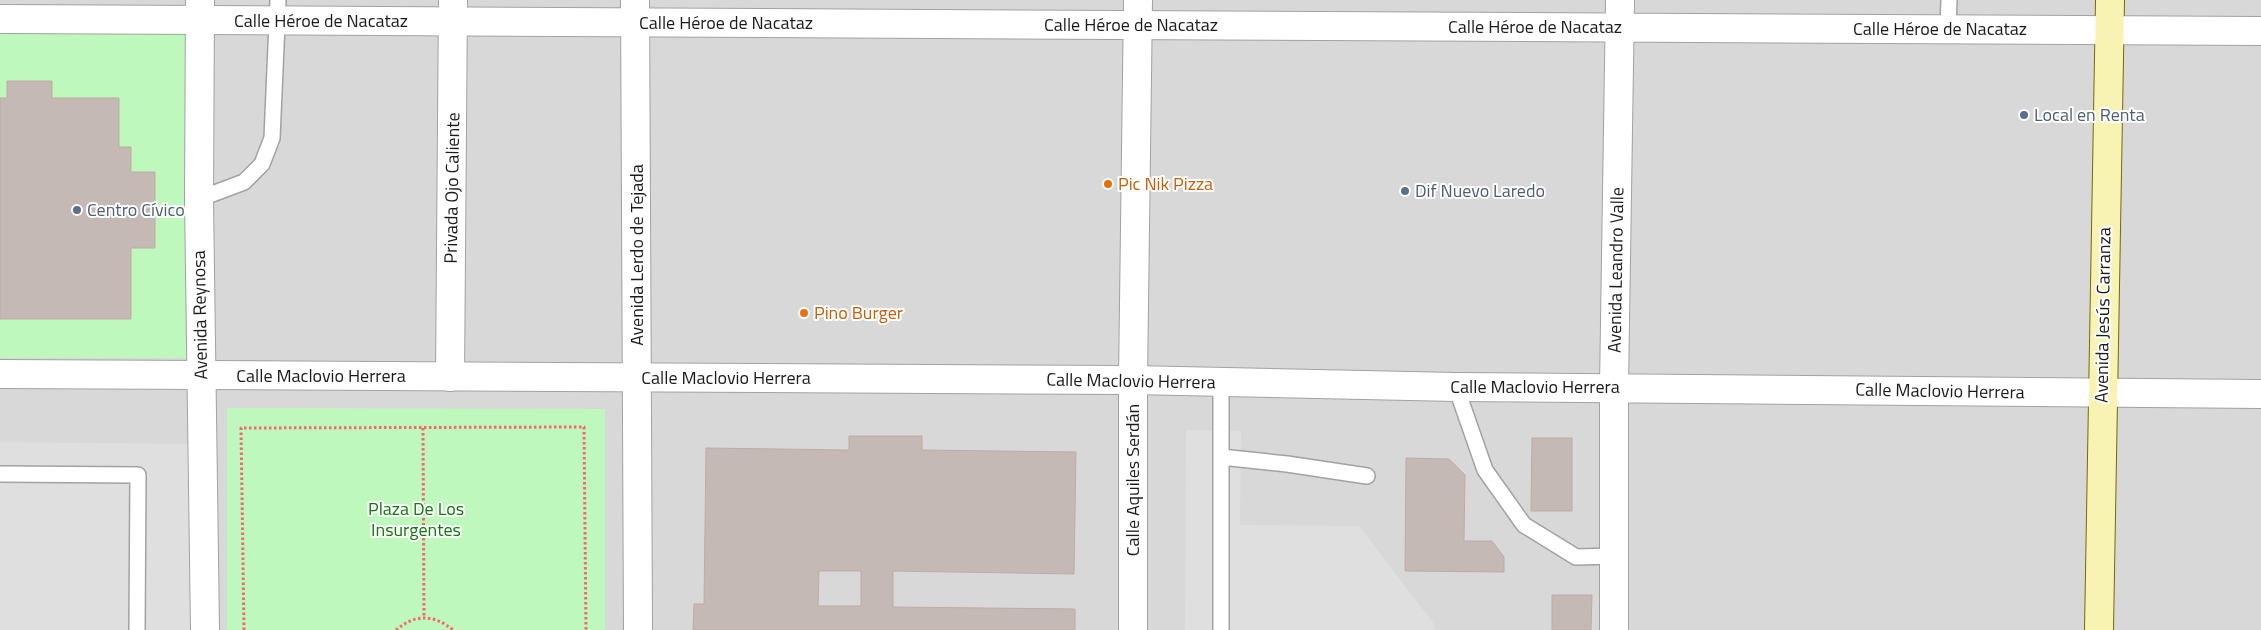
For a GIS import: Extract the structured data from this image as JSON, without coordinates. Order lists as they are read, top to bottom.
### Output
{
  "streets": {
    "main road": ["Avenida Jesús Carranza"],
    "street": [
      "Calle Héroe de Nacataz",
      "Privada Ojo Caliente",
      "Avenida Lerdo de Tejada",
      "Avenida Leandro Valle",
      "Avenida Reynosa",
      "Calle Maclovio Herrera",
      "Calle Aquiles Serdán"
    ]
  },
  "crossings": [
    ["Calle Héroe de Nacataz", "Privada Ojo Caliente"],
    ["Calle Héroe de Nacataz", "Avenida Lerdo de Tejada"],
    ["Calle Héroe de Nacataz", "Avenida Leandro Valle"],
    ["Calle Héroe de Nacataz", "Avenida Reynosa"],
    ["Calle Héroe de Nacataz", "Avenida Jesús Carranza"],
    ["Calle Héroe de Nacataz", "Calle Aquiles Serdán"],
    ["Privada Ojo Caliente", "Calle Maclovio Herrera"],
    ["Avenida Lerdo de Tejada", "Calle Maclovio Herrera"],
    ["Avenida Leandro Valle", "Calle Maclovio Herrera"],
    ["Avenida Reynosa", "Calle Maclovio Herrera"],
    ["Avenida Jesús Carranza", "Calle Maclovio Herrera"],
    ["Calle Maclovio Herrera", "Calle Aquiles Serdán"]
  ],
  "parks": ["Plaza De Los Insurgentes"],
  "places": [
    "Local en Renta",
    "Pic Nik Pizza",
    "Dif Nuevo Laredo",
    "Centro Cívico",
    "Pino Burger"
  ]
}
